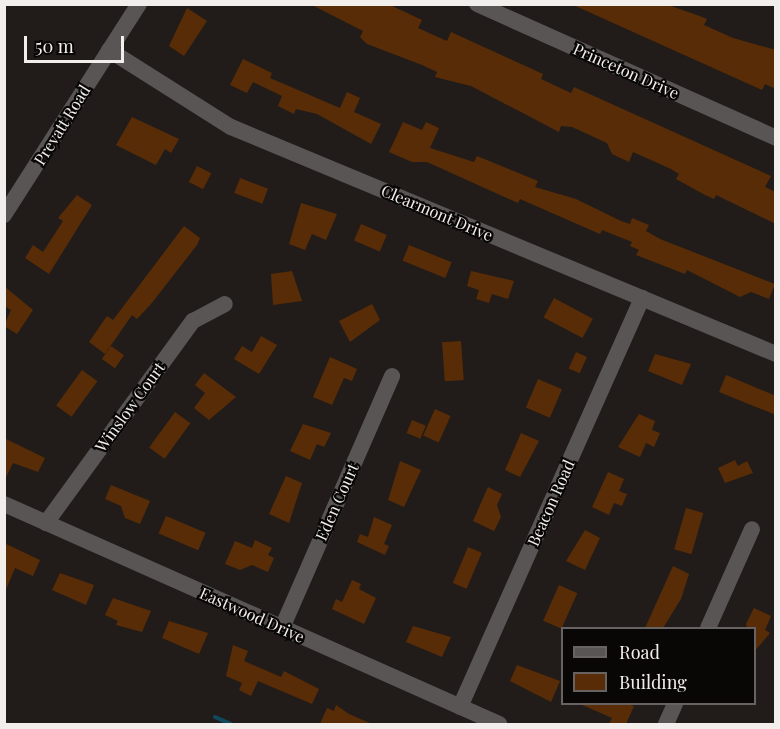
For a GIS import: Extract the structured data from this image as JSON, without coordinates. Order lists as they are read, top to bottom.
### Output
{
  "streets": {
    "street": [
      "Princeton Drive",
      "Prevatt Road",
      "Clearmont Drive",
      "Winslow Court",
      "Eden Court",
      "Beacon Road",
      "Eastwood Drive"
    ]
  },
  "crossings": [
    ["Prevatt Road", "Clearmont Drive"],
    ["Clearmont Drive", "Beacon Road"],
    ["Winslow Court", "Eastwood Drive"],
    ["Eden Court", "Eastwood Drive"],
    ["Beacon Road", "Eastwood Drive"]
  ],
  "legend": ["Road", "Building"],
  "scale_bar": "50 m"
}
